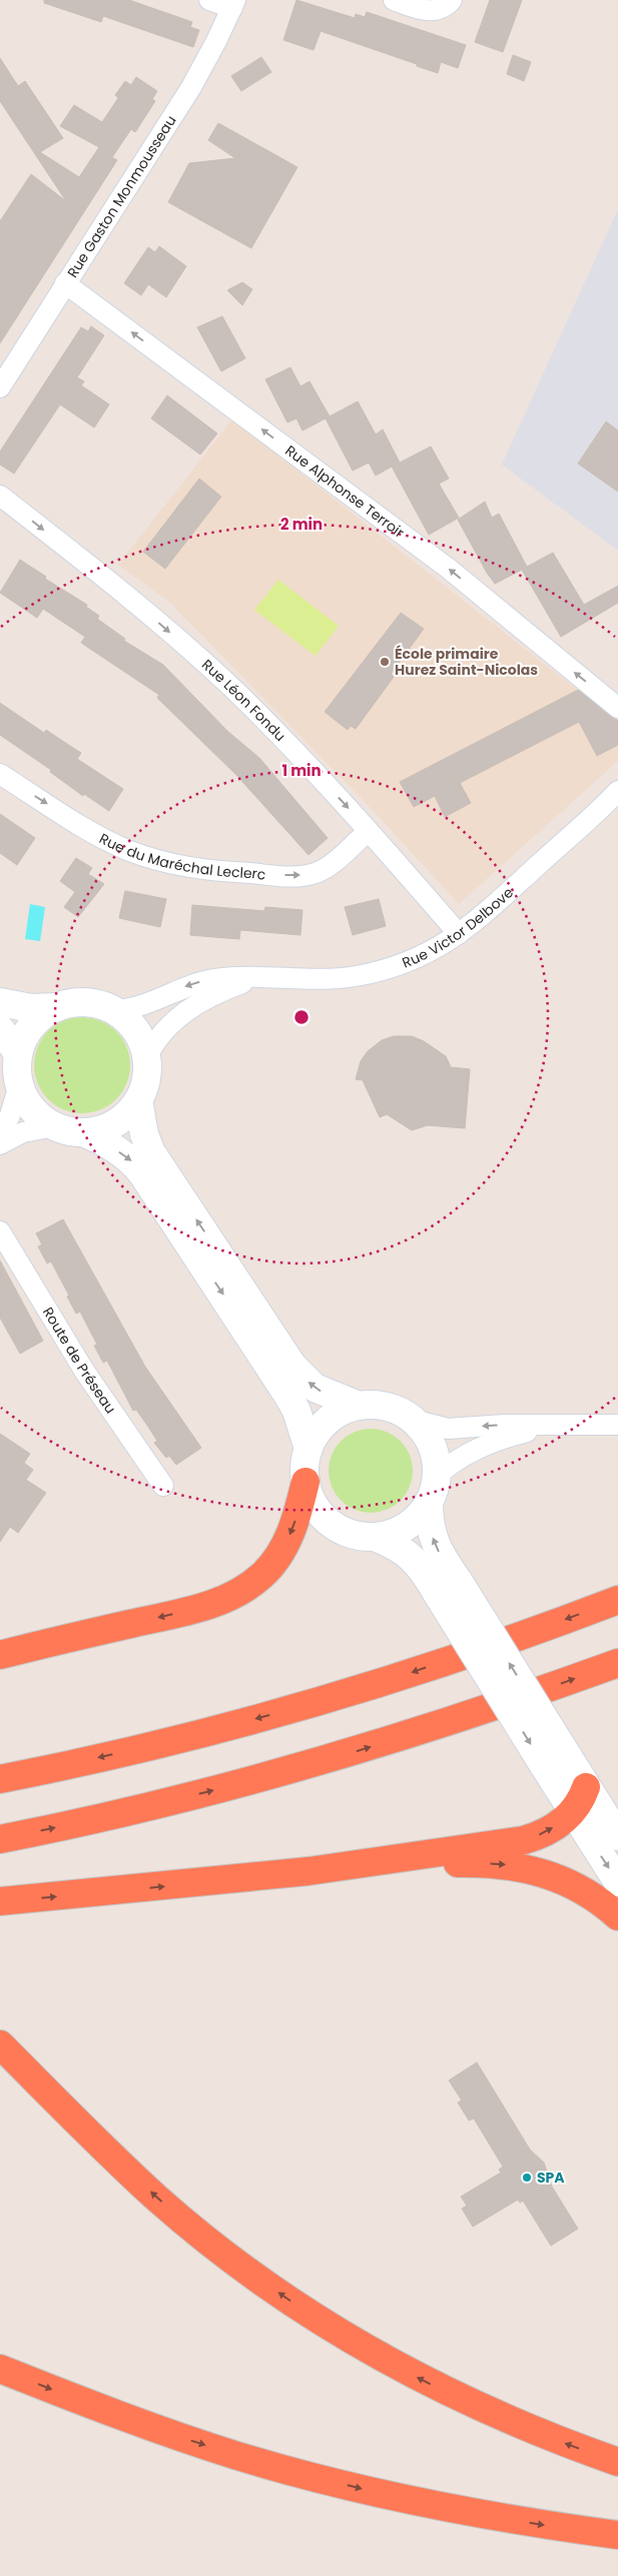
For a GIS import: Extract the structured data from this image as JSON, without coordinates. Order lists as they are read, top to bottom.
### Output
{
  "streets": {
    "street": [
      "Rue Gaston Monmousseau",
      "Rue Alphonse Terroir",
      "Rue Léon Fondu",
      "Rue du Maréchal Leclerc",
      "Rue Victor Delbove",
      "Route de Préseau"
    ]
  },
  "crossings": [
    ["Rue Gaston Monmousseau", "Rue Alphonse Terroir"],
    ["Rue Léon Fondu", "Rue du Maréchal Leclerc"],
    ["Rue Léon Fondu", "Rue Victor Delbove"]
  ],
  "one_way": ["Rue Alphonse Terroir", "Rue Léon Fondu", "Rue du Maréchal Leclerc"],
  "places": ["École primaire Hurez Saint-Nicolas", "SPA"],
  "rings": ["2 min", "1 min"]
}
